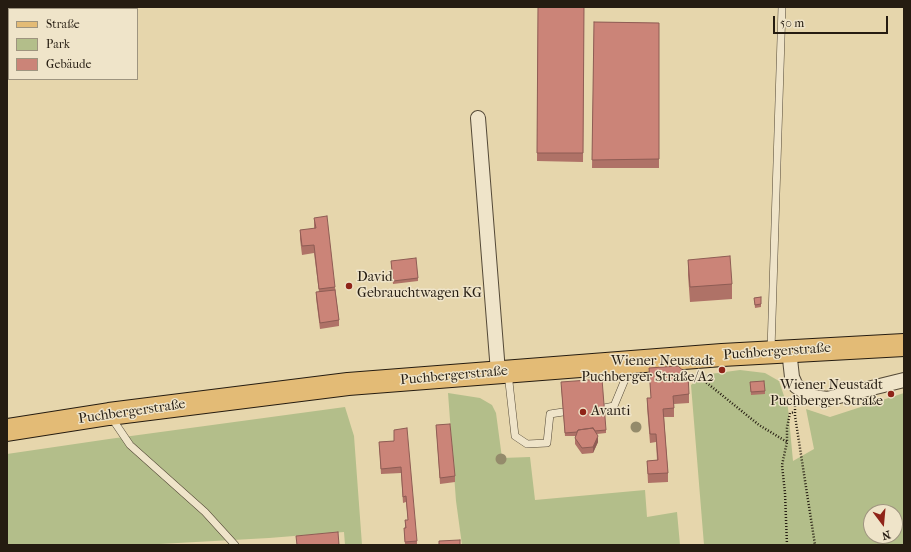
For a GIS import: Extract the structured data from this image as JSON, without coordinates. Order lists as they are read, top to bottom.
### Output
{
  "streets": {
    "main road": ["Puchbergerstraße"]
  },
  "places": [
    "David Gebrauchtwagen KG",
    "Wiener Neustadt Puchberger Straße/A2",
    "Wiener Neustadt Puchberger Straße",
    "Avanti"
  ],
  "legend": ["Straße", "Park", "Gebäude"],
  "scale_bar": "50 m",
  "north": "bottom"
}
